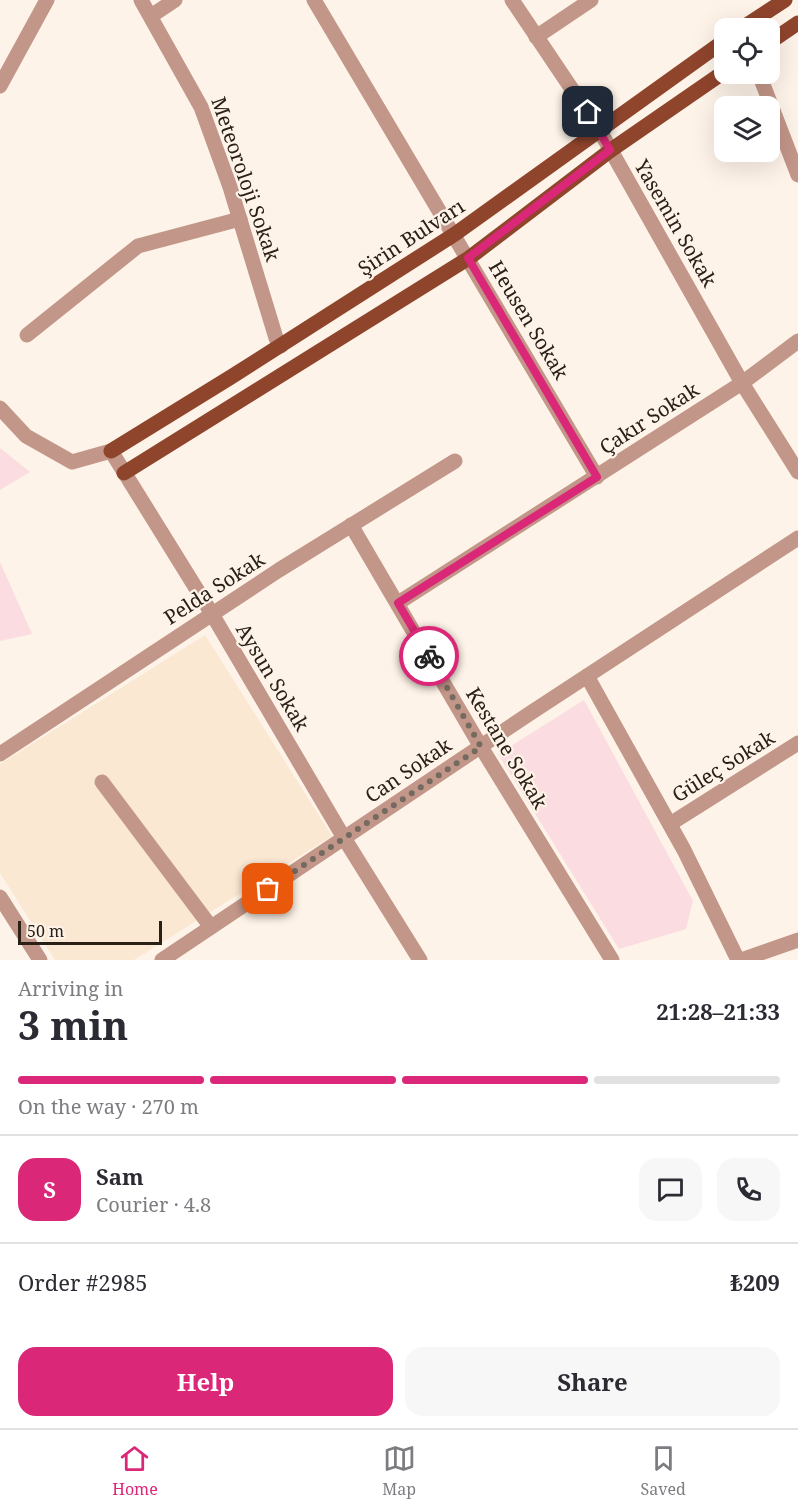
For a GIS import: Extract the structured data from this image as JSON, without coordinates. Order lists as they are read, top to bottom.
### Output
{
  "streets": {
    "main road": ["Şirin Bulvarı"],
    "street": [
      "Meteoroloji Sokak",
      "Yasemin Sokak",
      "Heusen Sokak",
      "Çakır Sokak",
      "Pelda Sokak",
      "Aysun Sokak",
      "Kestane Sokak",
      "Güleç Sokak",
      "Can Sokak"
    ]
  },
  "crossings": [
    ["Meteoroloji Sokak", "Şirin Bulvarı"],
    ["Yasemin Sokak", "Şirin Bulvarı"],
    ["Yasemin Sokak", "Çakır Sokak"],
    ["Şirin Bulvarı", "Heusen Sokak"],
    ["Şirin Bulvarı", "Aysun Sokak"],
    ["Heusen Sokak", "Çakır Sokak"],
    ["Çakır Sokak", "Kestane Sokak"],
    ["Pelda Sokak", "Aysun Sokak"],
    ["Pelda Sokak", "Kestane Sokak"],
    ["Aysun Sokak", "Can Sokak"],
    ["Kestane Sokak", "Can Sokak"]
  ],
  "scale_bar": "50 m",
  "page": {
    "scale": "50 m",
    "heading": ["3 min", "Arriving in", "21:28–21:33"],
    "panel": [
      "Sam",
      "Courier · 4.8",
      "Order #2985",
      "₺209"
    ],
    "bar": "On the way · 270 m",
    "round": "S",
    "buttons": ["Help", "Share"],
    "tabs": ["Home", "Map", "Saved"]
  }
}
